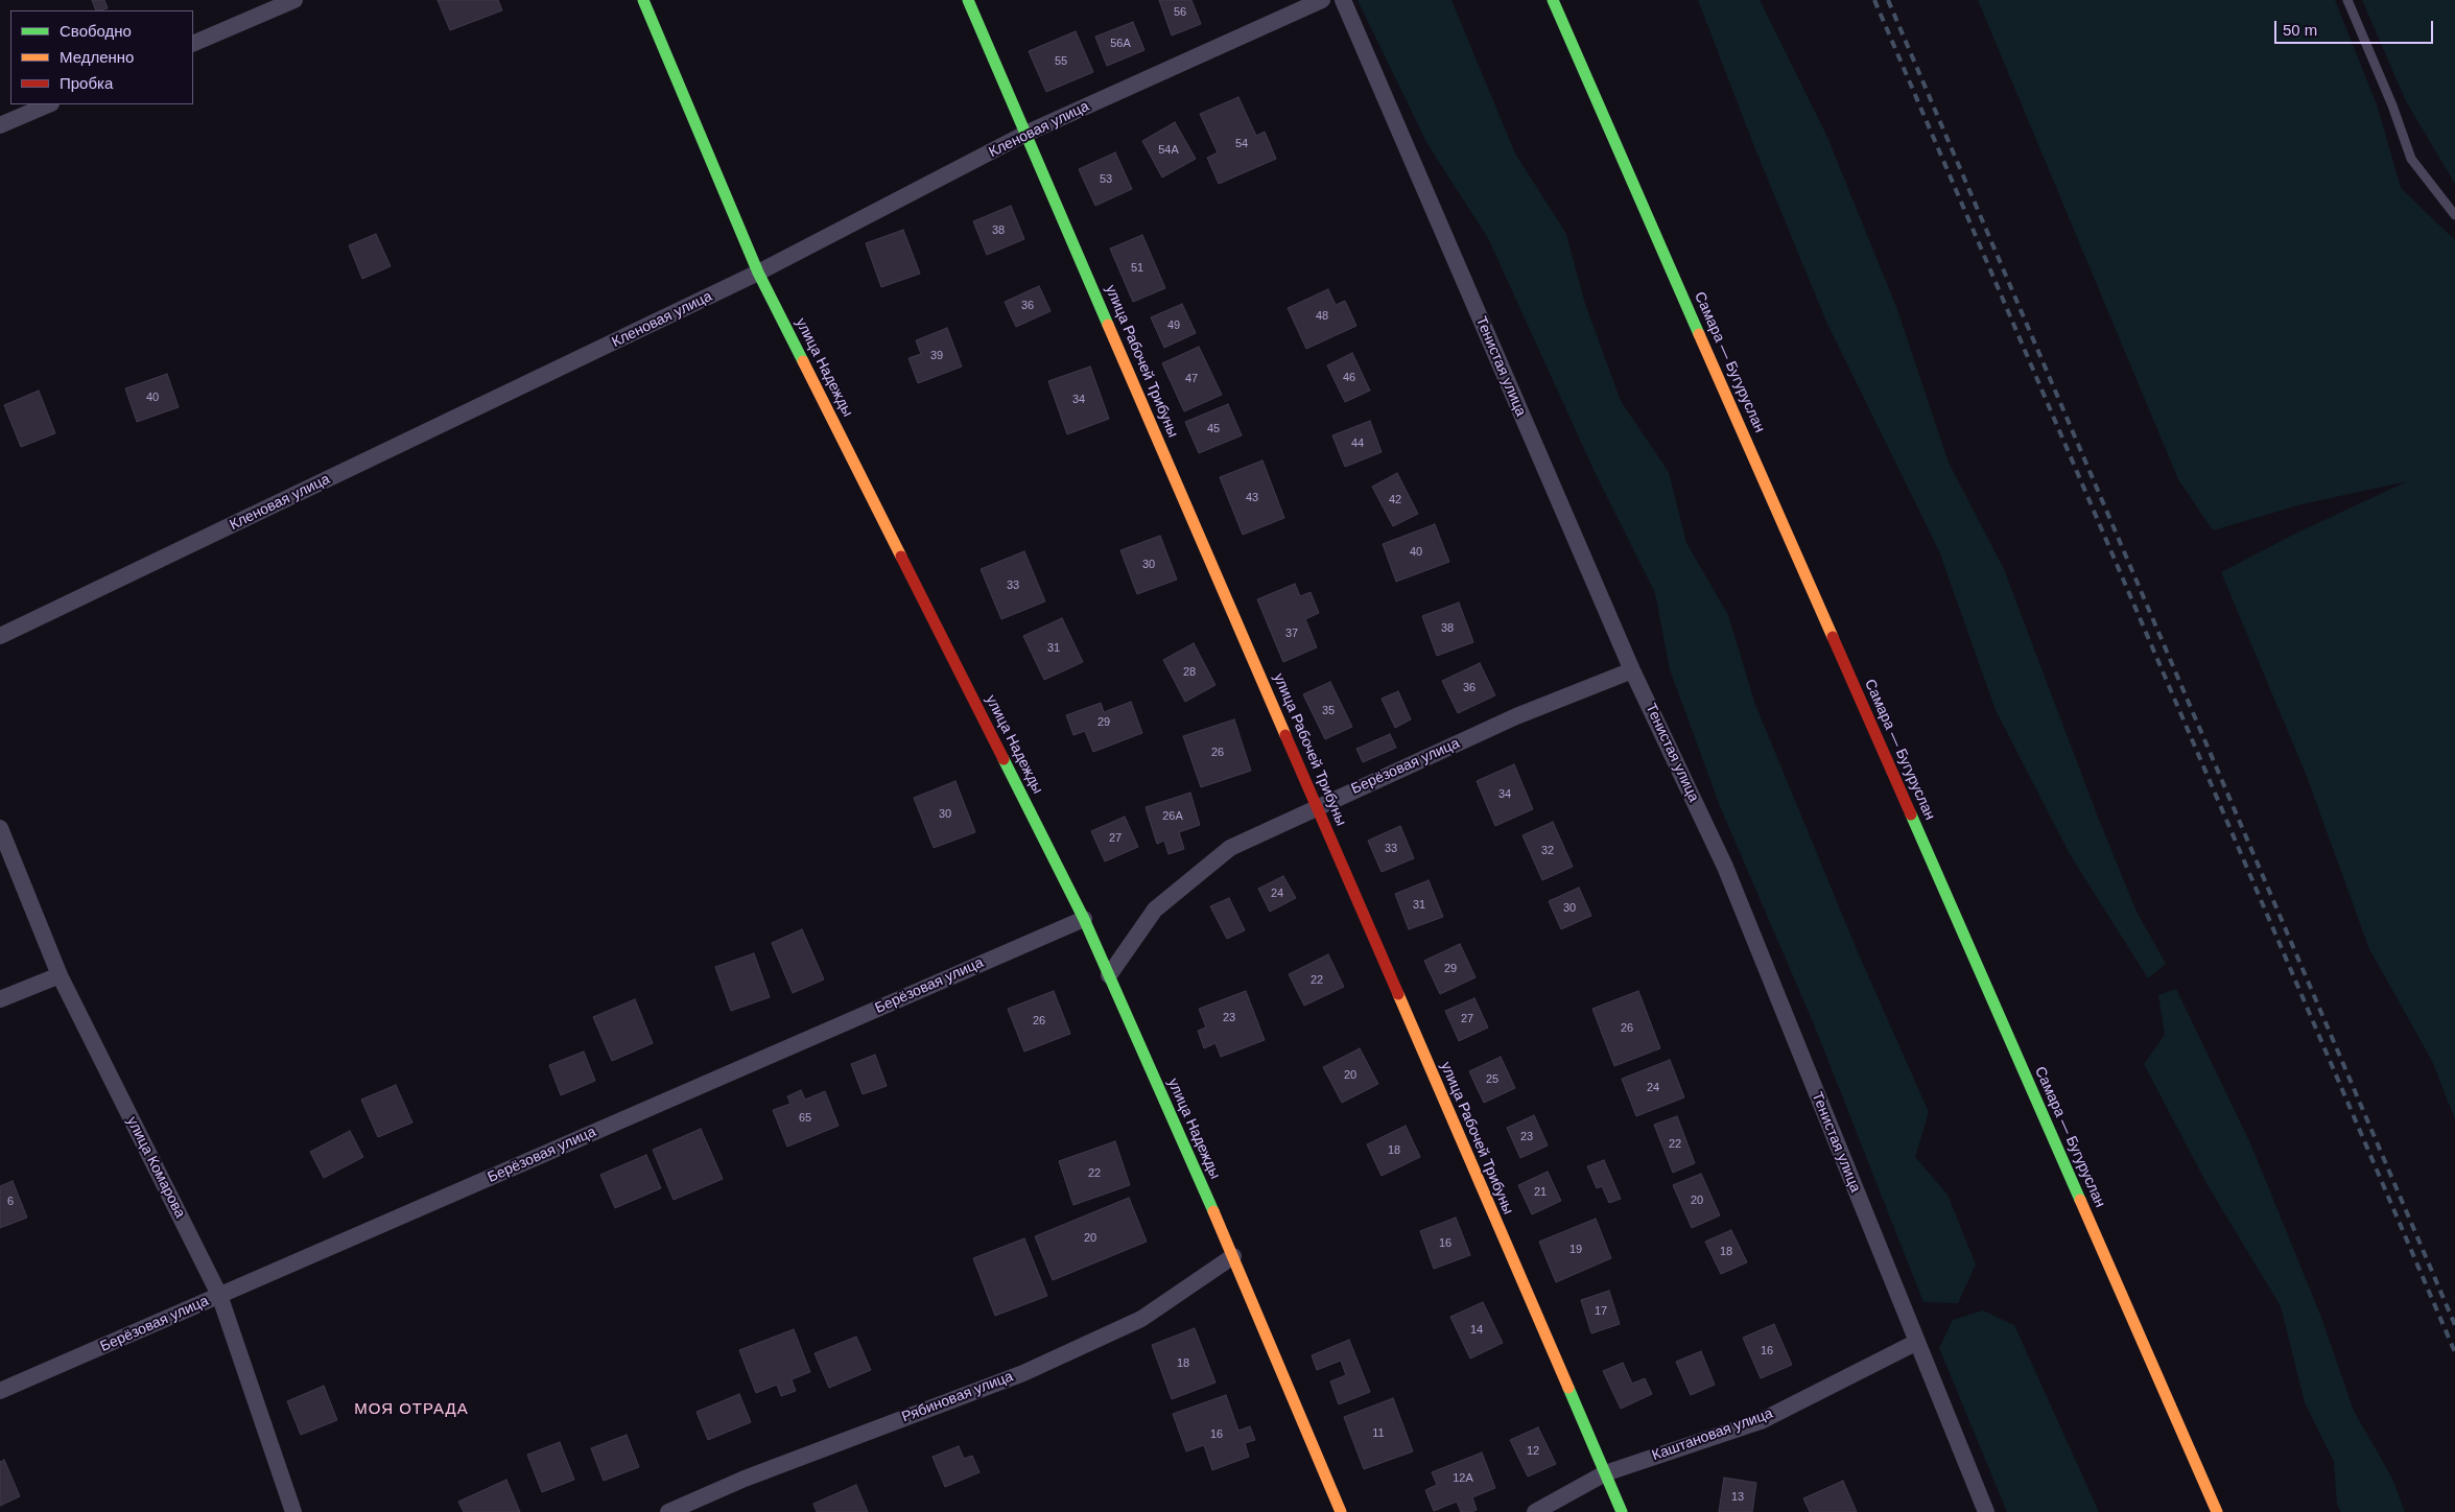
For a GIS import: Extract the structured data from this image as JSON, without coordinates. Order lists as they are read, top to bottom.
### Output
{
  "streets": {
    "street": [
      "Кленовая улица",
      "улица Рабочей Трибуны",
      "Самара — Бугуруслан",
      "Тенистая улица",
      "улица Надежды",
      "Берёзовая улица",
      "улица Комарова",
      "Рябиновая улица",
      "Каштановая улица"
    ]
  },
  "crossings": [
    ["Кленовая улица", "улица Рабочей Трибуны"],
    ["Кленовая улица", "улица Надежды"],
    ["улица Рабочей Трибуны", "Берёзовая улица"],
    ["улица Рабочей Трибуны", "Каштановая улица"],
    ["Тенистая улица", "Берёзовая улица"],
    ["Тенистая улица", "Каштановая улица"],
    ["улица Надежды", "Берёзовая улица"],
    ["улица Надежды", "Рябиновая улица"],
    ["Берёзовая улица", "улица Комарова"]
  ],
  "districts": ["МОЯ ОТРАДА"],
  "house_numbers": [
    "56",
    "56А",
    "55",
    "54",
    "54А",
    "53",
    "38",
    "51",
    "36",
    "48",
    "49",
    "39",
    "46",
    "47",
    "40",
    "34",
    "45",
    "44",
    "43",
    "42",
    "40",
    "30",
    "33",
    "38",
    "37",
    "31",
    "28",
    "36",
    "35",
    "29",
    "26",
    "34",
    "30",
    "26А",
    "27",
    "33",
    "32",
    "24",
    "31",
    "30",
    "29",
    "22",
    "23",
    "27",
    "26",
    "26",
    "20",
    "25",
    "24",
    "65",
    "23",
    "22",
    "18",
    "22",
    "21",
    "20",
    "6",
    "20",
    "16",
    "19",
    "18",
    "17",
    "14",
    "16",
    "18",
    "11",
    "16",
    "12",
    "12А",
    "13"
  ],
  "legend": ["Свободно", "Медленно", "Пробка"],
  "scale_bar": "50 m"
}
